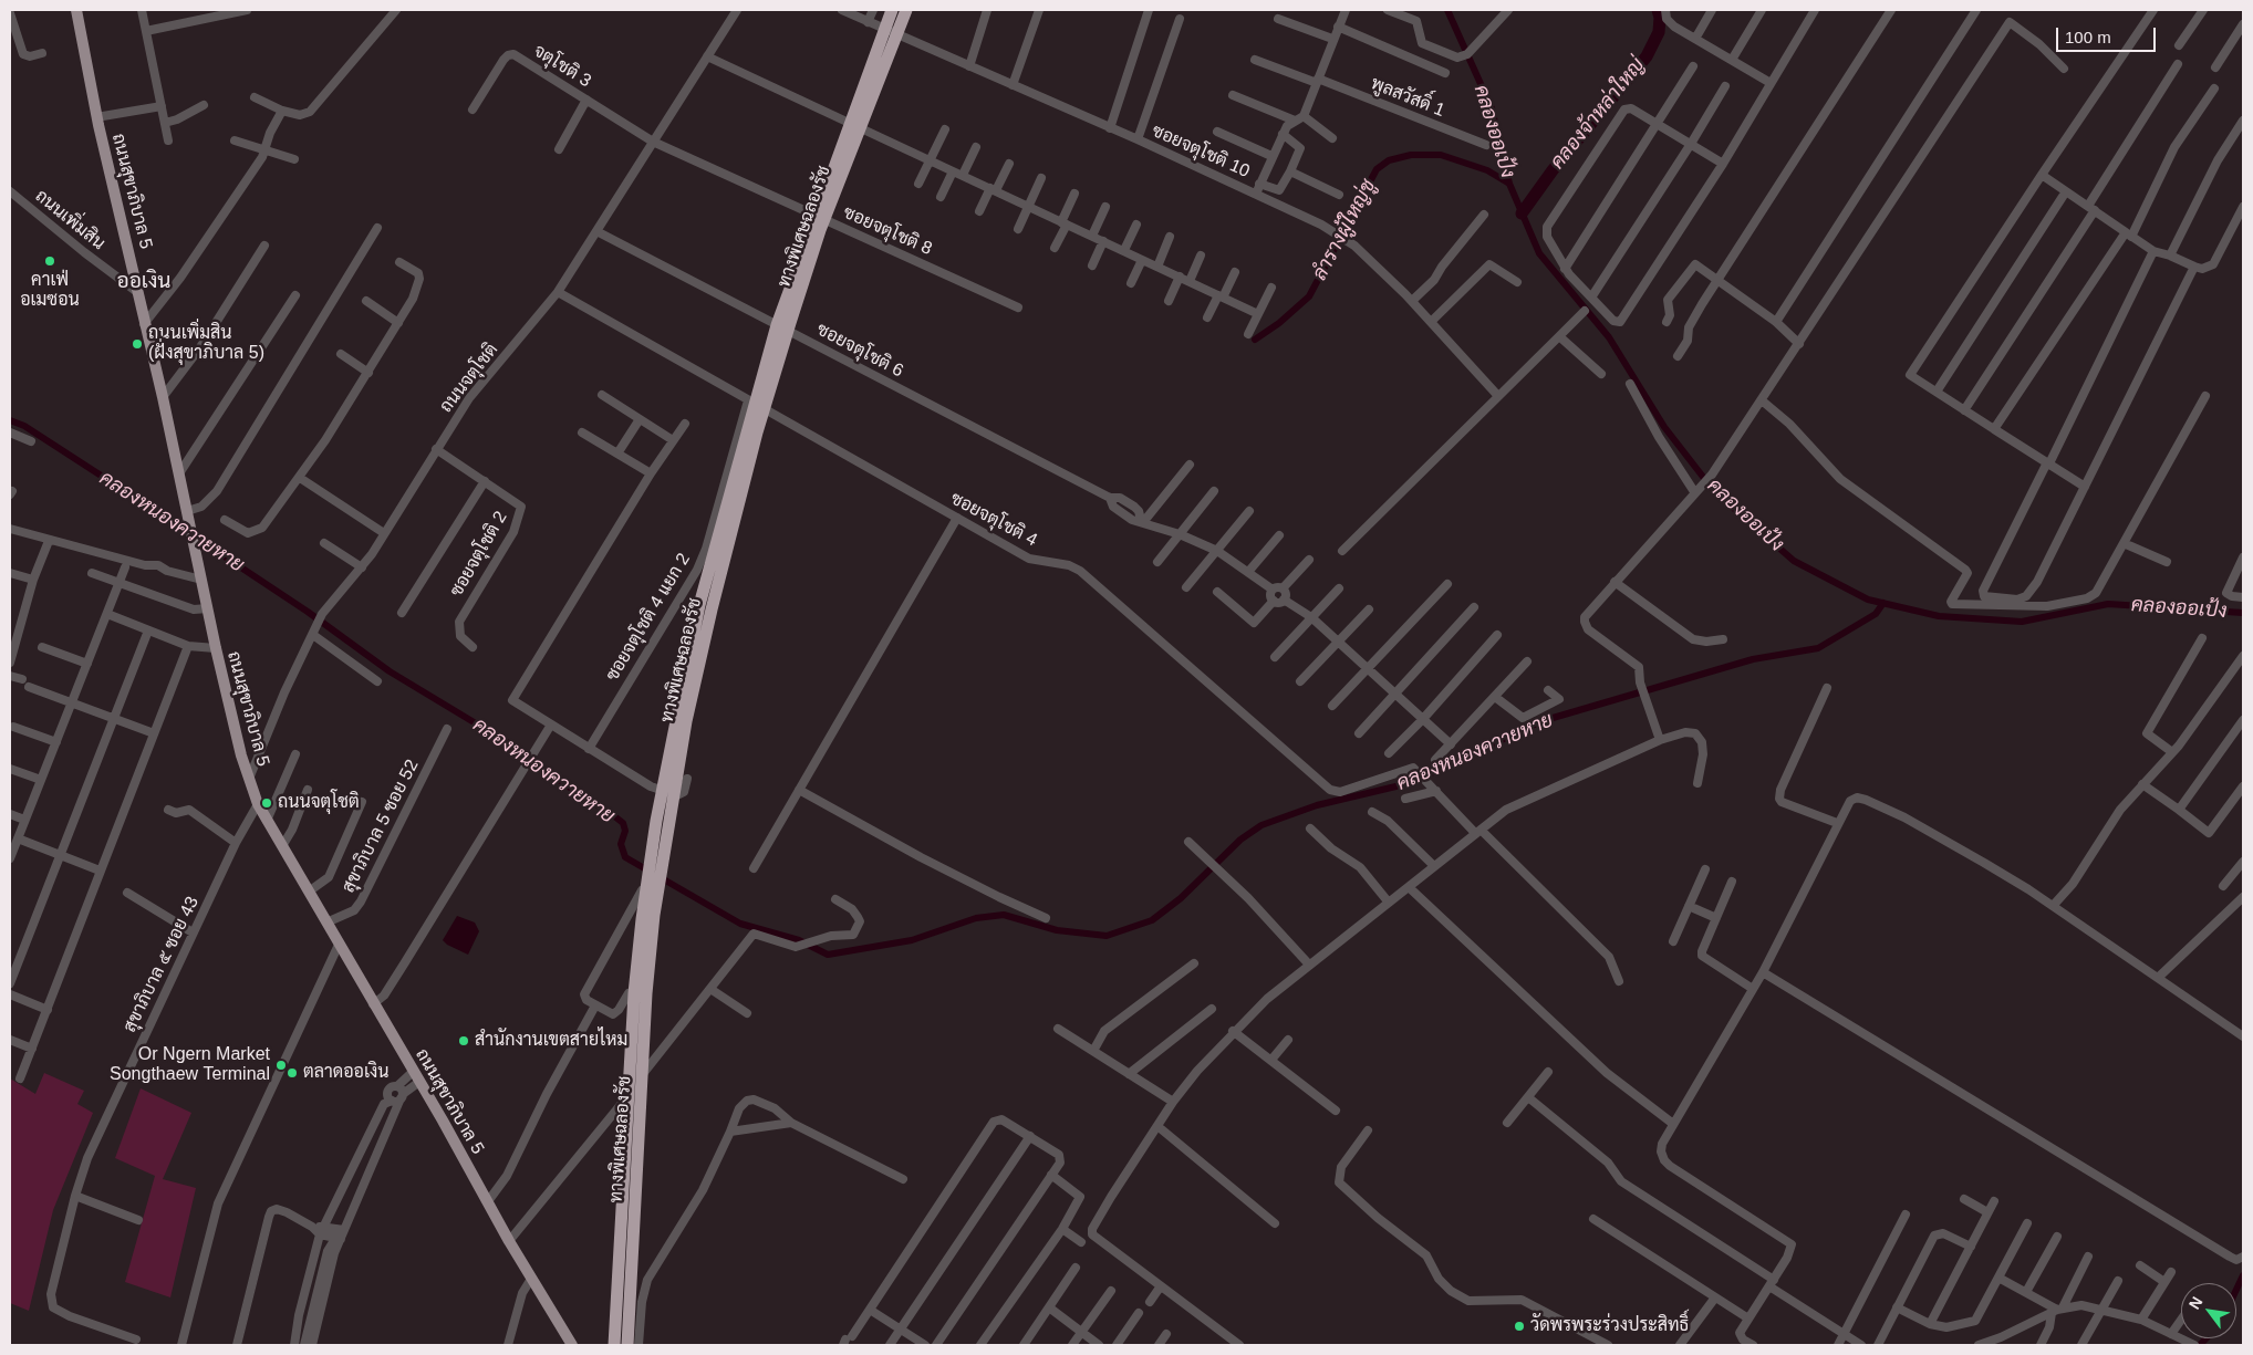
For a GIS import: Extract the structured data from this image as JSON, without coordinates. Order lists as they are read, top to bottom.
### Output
{
  "streets": {
    "highway": ["ทางพิเศษฉลองรัช"],
    "main road": ["ถนนสุขาภิบาล 5"],
    "street": [
      "จตุโชติ 3",
      "พูลสวัสดิ์ 1",
      "ซอยจตุโชติ 10",
      "ถนนเพิ่มสิน",
      "ซอยจตุโชติ 8",
      "ซอยจตุโชติ 6",
      "ถนนจตุโชติ",
      "ซอยจตุโชติ 4",
      "ซอยจตุโชติ 2",
      "ซอยจตุโชติ 4 แยก 2",
      "สุขาภิบาล 5 ซอย 52",
      "สุขาภิบาล ๕ ซอย 43"
    ]
  },
  "crossings": [
    ["จตุโชติ 3", "ซอยจตุโชติ 8"],
    ["จตุโชติ 3", "ถนนจตุโชติ"],
    ["ถนนสุขาภิบาล 5", "ถนนเพิ่มสิน"],
    ["ถนนสุขาภิบาล 5", "ถนนจตุโชติ"],
    ["ถนนสุขาภิบาล 5", "สุขาภิบาล 5 ซอย 52"],
    ["ถนนสุขาภิบาล 5", "สุขาภิบาล ๕ ซอย 43"],
    ["ซอยจตุโชติ 8", "ถนนจตุโชติ"],
    ["ซอยจตุโชติ 6", "ถนนจตุโชติ"],
    ["ถนนจตุโชติ", "ซอยจตุโชติ 4"],
    ["ถนนจตุโชติ", "ซอยจตุโชติ 2"],
    ["ซอยจตุโชติ 4", "ซอยจตุโชติ 4 แยก 2"]
  ],
  "districts": ["ออเงิน"],
  "water": [
    "คลองจ้าหล่าใหญ่",
    "คลองออเป้ง",
    "ลำรางผู้ใหญ่ชู",
    "คลองหนองควายหาย"
  ],
  "places": [
    "คาเฟ่ อเมซอน",
    "ถนนเพิ่มสิน (ฝั่งสุขาภิบาล 5)",
    "ถนนจตุโชติ",
    "สำนักงานเขตสายไหม",
    "Or Ngern Market Songthaew Terminal",
    "ตลาดออเงิน",
    "วัดพรพระร่วงประสิทธิ์"
  ],
  "scale_bar": "100 m",
  "north": "top left"
}
